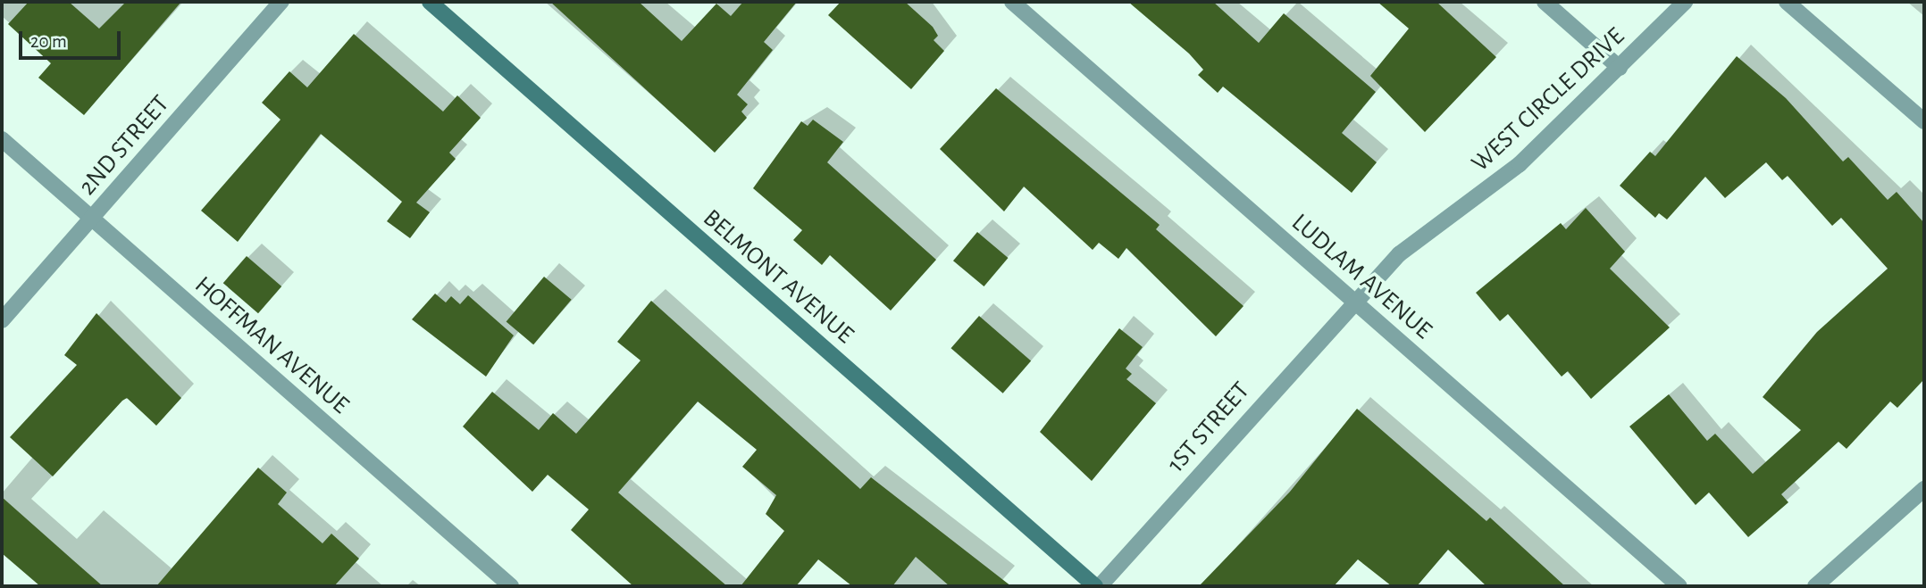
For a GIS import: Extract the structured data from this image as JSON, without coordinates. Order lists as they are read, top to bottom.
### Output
{
  "streets": {
    "street": [
      "WEST CIRCLE DRIVE",
      "2ND STREET",
      "BELMONT AVENUE",
      "LUDLAM AVENUE",
      "HOFFMAN AVENUE",
      "1ST STREET"
    ]
  },
  "crossings": [
    ["WEST CIRCLE DRIVE", "LUDLAM AVENUE"],
    ["WEST CIRCLE DRIVE", "1ST STREET"],
    ["2ND STREET", "HOFFMAN AVENUE"],
    ["BELMONT AVENUE", "1ST STREET"],
    ["LUDLAM AVENUE", "1ST STREET"]
  ],
  "scale_bar": "20 m"
}
